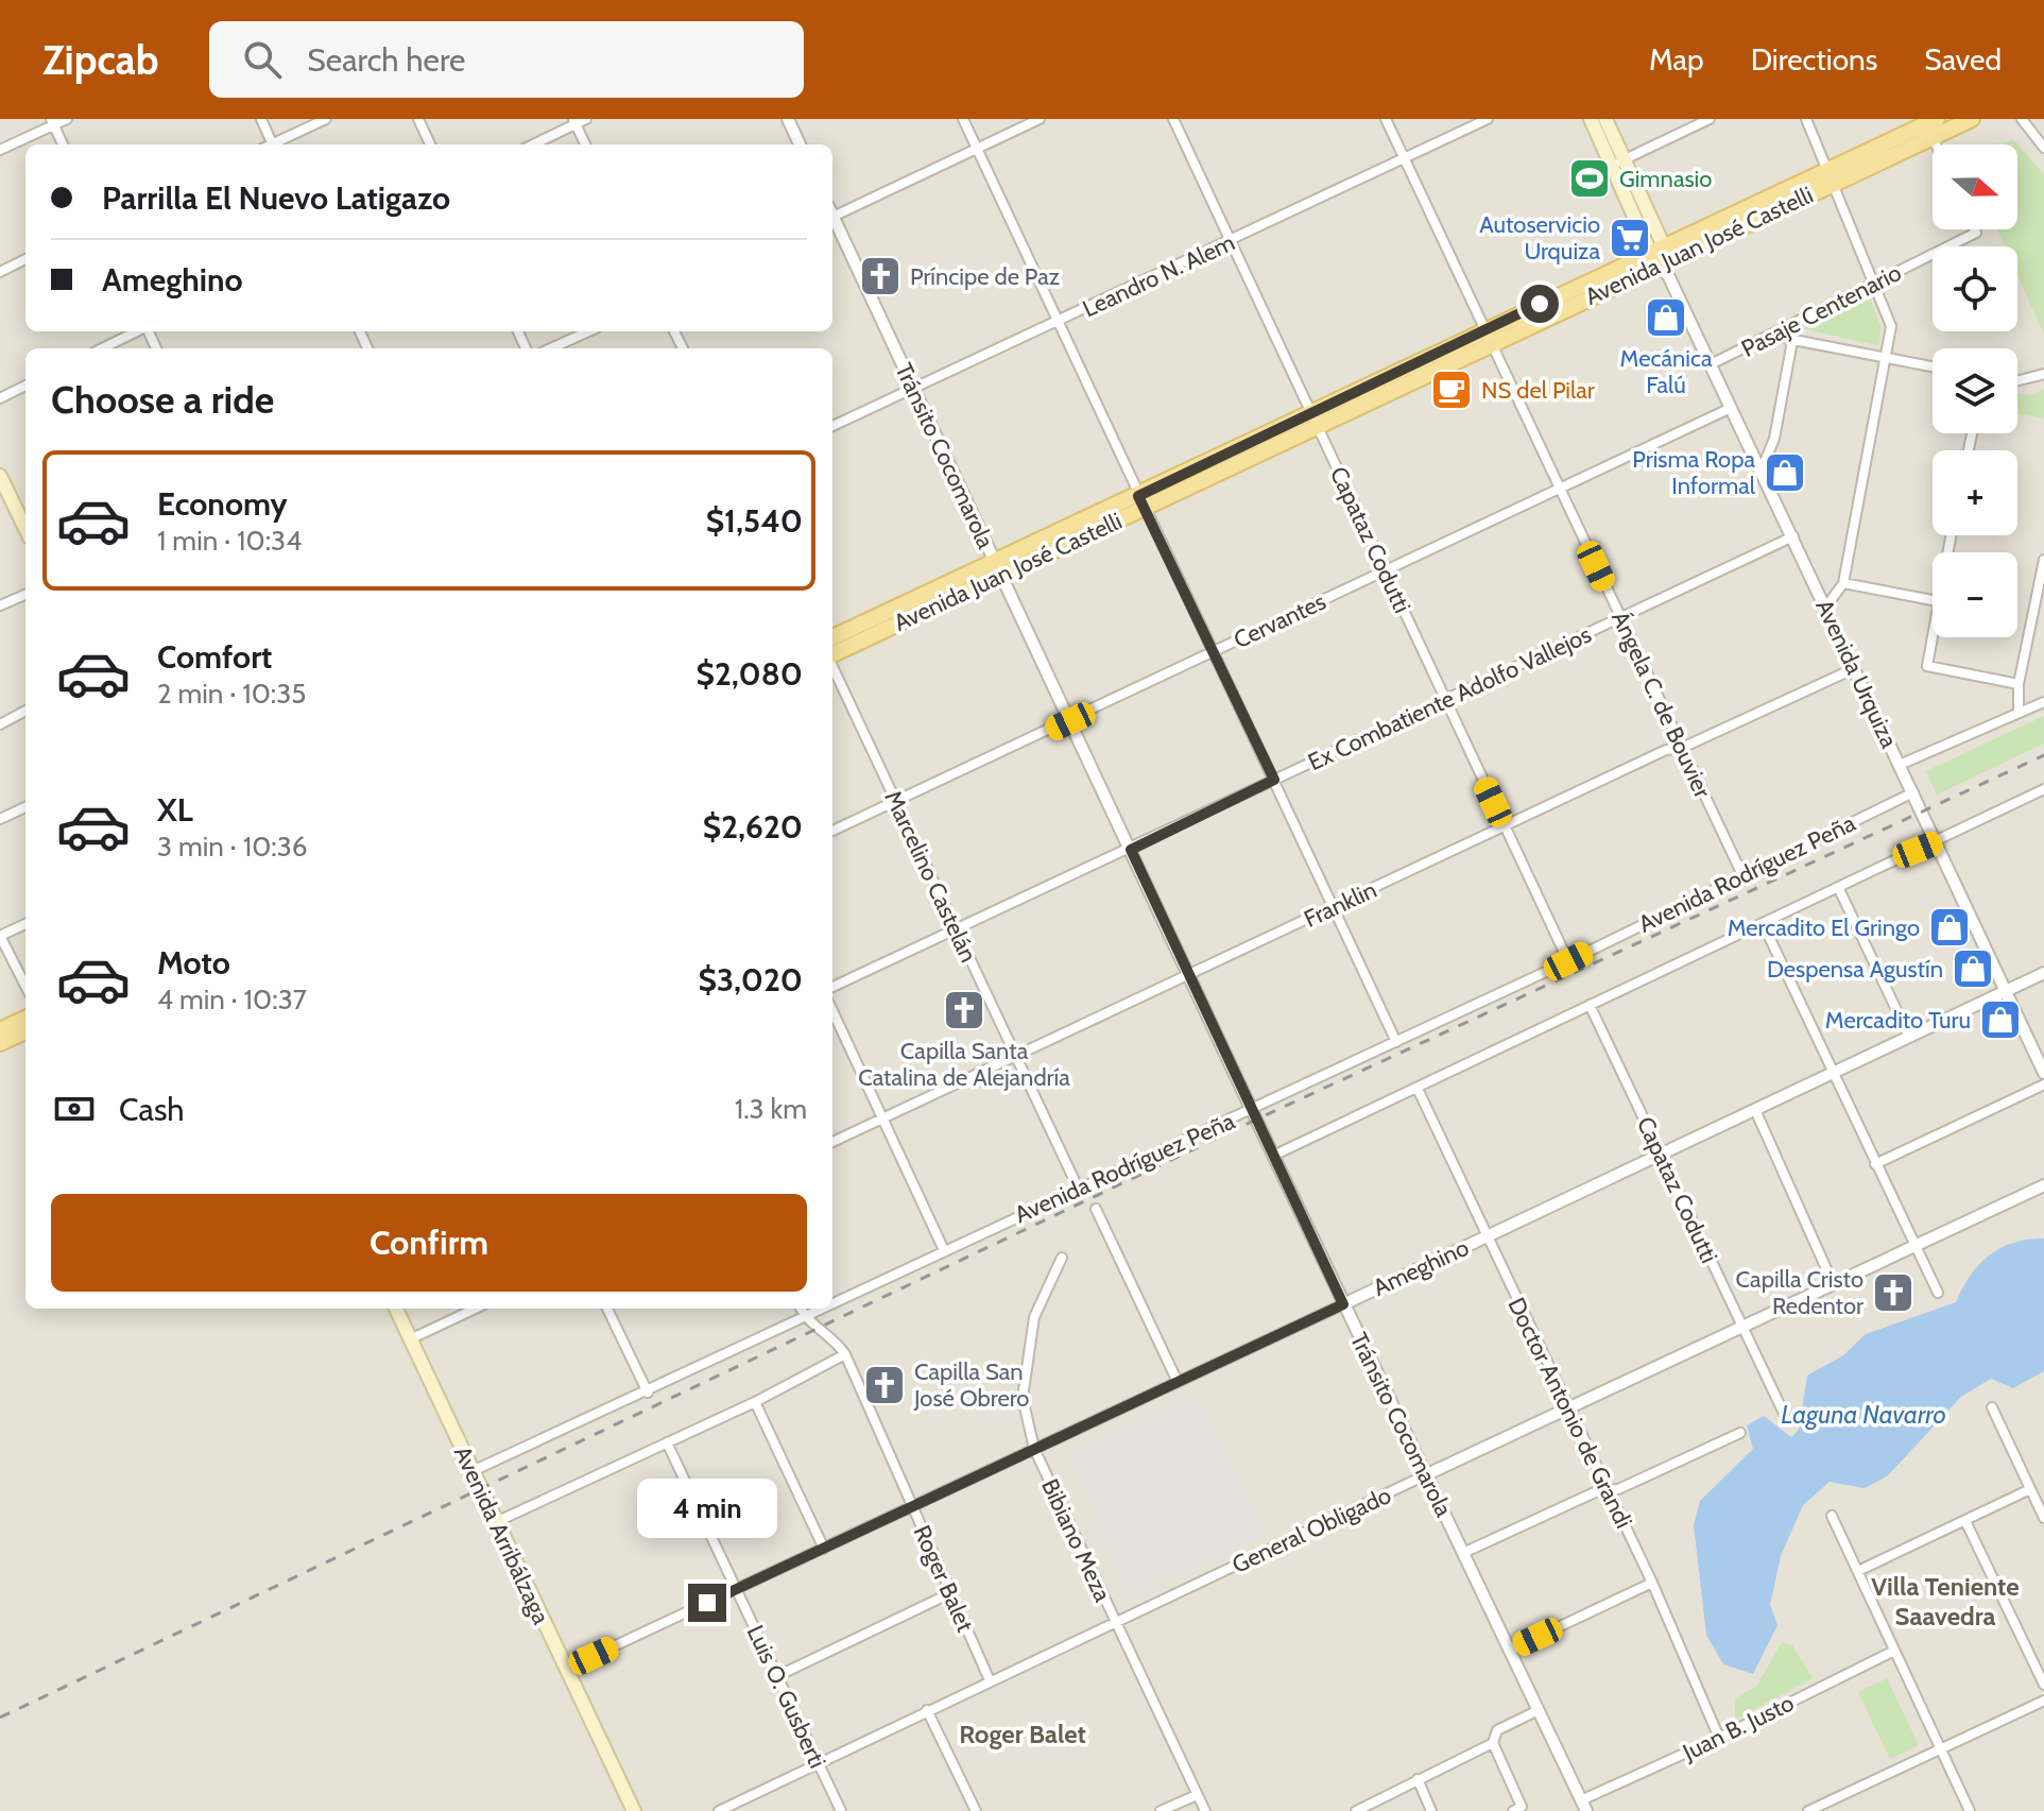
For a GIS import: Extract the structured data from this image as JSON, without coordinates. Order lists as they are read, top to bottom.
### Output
{
  "streets": {
    "main road": ["Avenida Juan José Castelli", "Avenida Urquiza", "Avenida Arribálzaga"],
    "street": [
      "Leandro N. Alem",
      "Pasaje Centenario",
      "Tránsito Cocomarola",
      "Capataz Codutti",
      "Cervantes",
      "Ex Combatiente Adolfo Vallejos",
      "Ángela C. de Bouvier",
      "Avenida Rodríguez Peña",
      "Marcelino Castelán",
      "Franklin",
      "Ameghino",
      "Doctor Antonio de Grandi",
      "General Obligado",
      "Bibiano Meza",
      "Roger Balet",
      "Luis O. Gusberti",
      "Juan B. Justo"
    ]
  },
  "crossings": [
    ["Avenida Juan José Castelli", "Tránsito Cocomarola"],
    ["Avenida Juan José Castelli", "Capataz Codutti"],
    ["Avenida Juan José Castelli", "Avenida Urquiza"],
    ["Avenida Juan José Castelli", "Ángela C. de Bouvier"],
    ["Leandro N. Alem", "Tránsito Cocomarola"],
    ["Leandro N. Alem", "Capataz Codutti"],
    ["Leandro N. Alem", "Ángela C. de Bouvier"],
    ["Pasaje Centenario", "Avenida Urquiza"],
    ["Tránsito Cocomarola", "Cervantes"],
    ["Tránsito Cocomarola", "Ex Combatiente Adolfo Vallejos"],
    ["Tránsito Cocomarola", "Avenida Rodríguez Peña"],
    ["Tránsito Cocomarola", "Franklin"],
    ["Tránsito Cocomarola", "Ameghino"],
    ["Tránsito Cocomarola", "General Obligado"],
    ["Tránsito Cocomarola", "Juan B. Justo"],
    ["Capataz Codutti", "Cervantes"],
    ["Capataz Codutti", "Ex Combatiente Adolfo Vallejos"],
    ["Capataz Codutti", "Avenida Rodríguez Peña"],
    ["Capataz Codutti", "Franklin"],
    ["Capataz Codutti", "Ameghino"],
    ["Capataz Codutti", "General Obligado"],
    ["Cervantes", "Avenida Urquiza"],
    ["Cervantes", "Ángela C. de Bouvier"],
    ["Cervantes", "Marcelino Castelán"],
    ["Avenida Urquiza", "Ex Combatiente Adolfo Vallejos"],
    ["Avenida Urquiza", "Avenida Rodríguez Peña"],
    ["Avenida Urquiza", "Franklin"],
    ["Avenida Urquiza", "Ameghino"],
    ["Ex Combatiente Adolfo Vallejos", "Ángela C. de Bouvier"],
    ["Ex Combatiente Adolfo Vallejos", "Marcelino Castelán"],
    ["Ángela C. de Bouvier", "Avenida Rodríguez Peña"],
    ["Ángela C. de Bouvier", "Franklin"],
    ["Avenida Rodríguez Peña", "Marcelino Castelán"],
    ["Avenida Rodríguez Peña", "Avenida Arribálzaga"],
    ["Avenida Rodríguez Peña", "Roger Balet"],
    ["Marcelino Castelán", "Franklin"],
    ["Ameghino", "Doctor Antonio de Grandi"],
    ["Ameghino", "Avenida Arribálzaga"],
    ["Ameghino", "Bibiano Meza"],
    ["Ameghino", "Roger Balet"],
    ["Ameghino", "Luis O. Gusberti"],
    ["Doctor Antonio de Grandi", "General Obligado"],
    ["Doctor Antonio de Grandi", "Juan B. Justo"],
    ["General Obligado", "Bibiano Meza"],
    ["General Obligado", "Roger Balet"],
    ["General Obligado", "Luis O. Gusberti"]
  ],
  "districts": ["Villa Teniente Saavedra", "Roger Balet"],
  "water": ["Laguna Navarro"],
  "places": {
    "sports": ["Gimnasio"],
    "supermarket": ["Autoservicio Urquiza"],
    "church": [
      "Príncipe de Paz",
      "Capilla Santa Catalina de Alejandría",
      "Capilla Cristo Redentor",
      "Capilla San José Obrero"
    ],
    "shop": [
      "Mecánica Falú",
      "Prisma Ropa Informal",
      "Mercadito El Gringo",
      "Despensa Agustín",
      "Mercadito Turu"
    ],
    "cafe": ["NS del Pilar"]
  },
  "north": "right",
  "page": {
    "header": "Zipcab",
    "search": "Search here",
    "nav": ["Map", "Directions", "Saved"],
    "map_buttons": ["+", "−"],
    "banner": ["Parrilla El Nuevo Latigazo", "Ameghino"],
    "heading": "Choose a ride",
    "list": [
      {
        "name": "Economy",
        "note": "1 min · 10:34",
        "value": "$1,540"
      },
      {
        "name": "Comfort",
        "note": "2 min · 10:35",
        "value": "$2,080"
      },
      {
        "name": "XL",
        "note": "3 min · 10:36",
        "value": "$2,620"
      },
      {
        "name": "Moto",
        "note": "4 min · 10:37",
        "value": "$3,020"
      }
    ],
    "pay": ["Cash", "1.3 km"],
    "buttons": "Confirm",
    "bubble": "4 min"
  }
}
